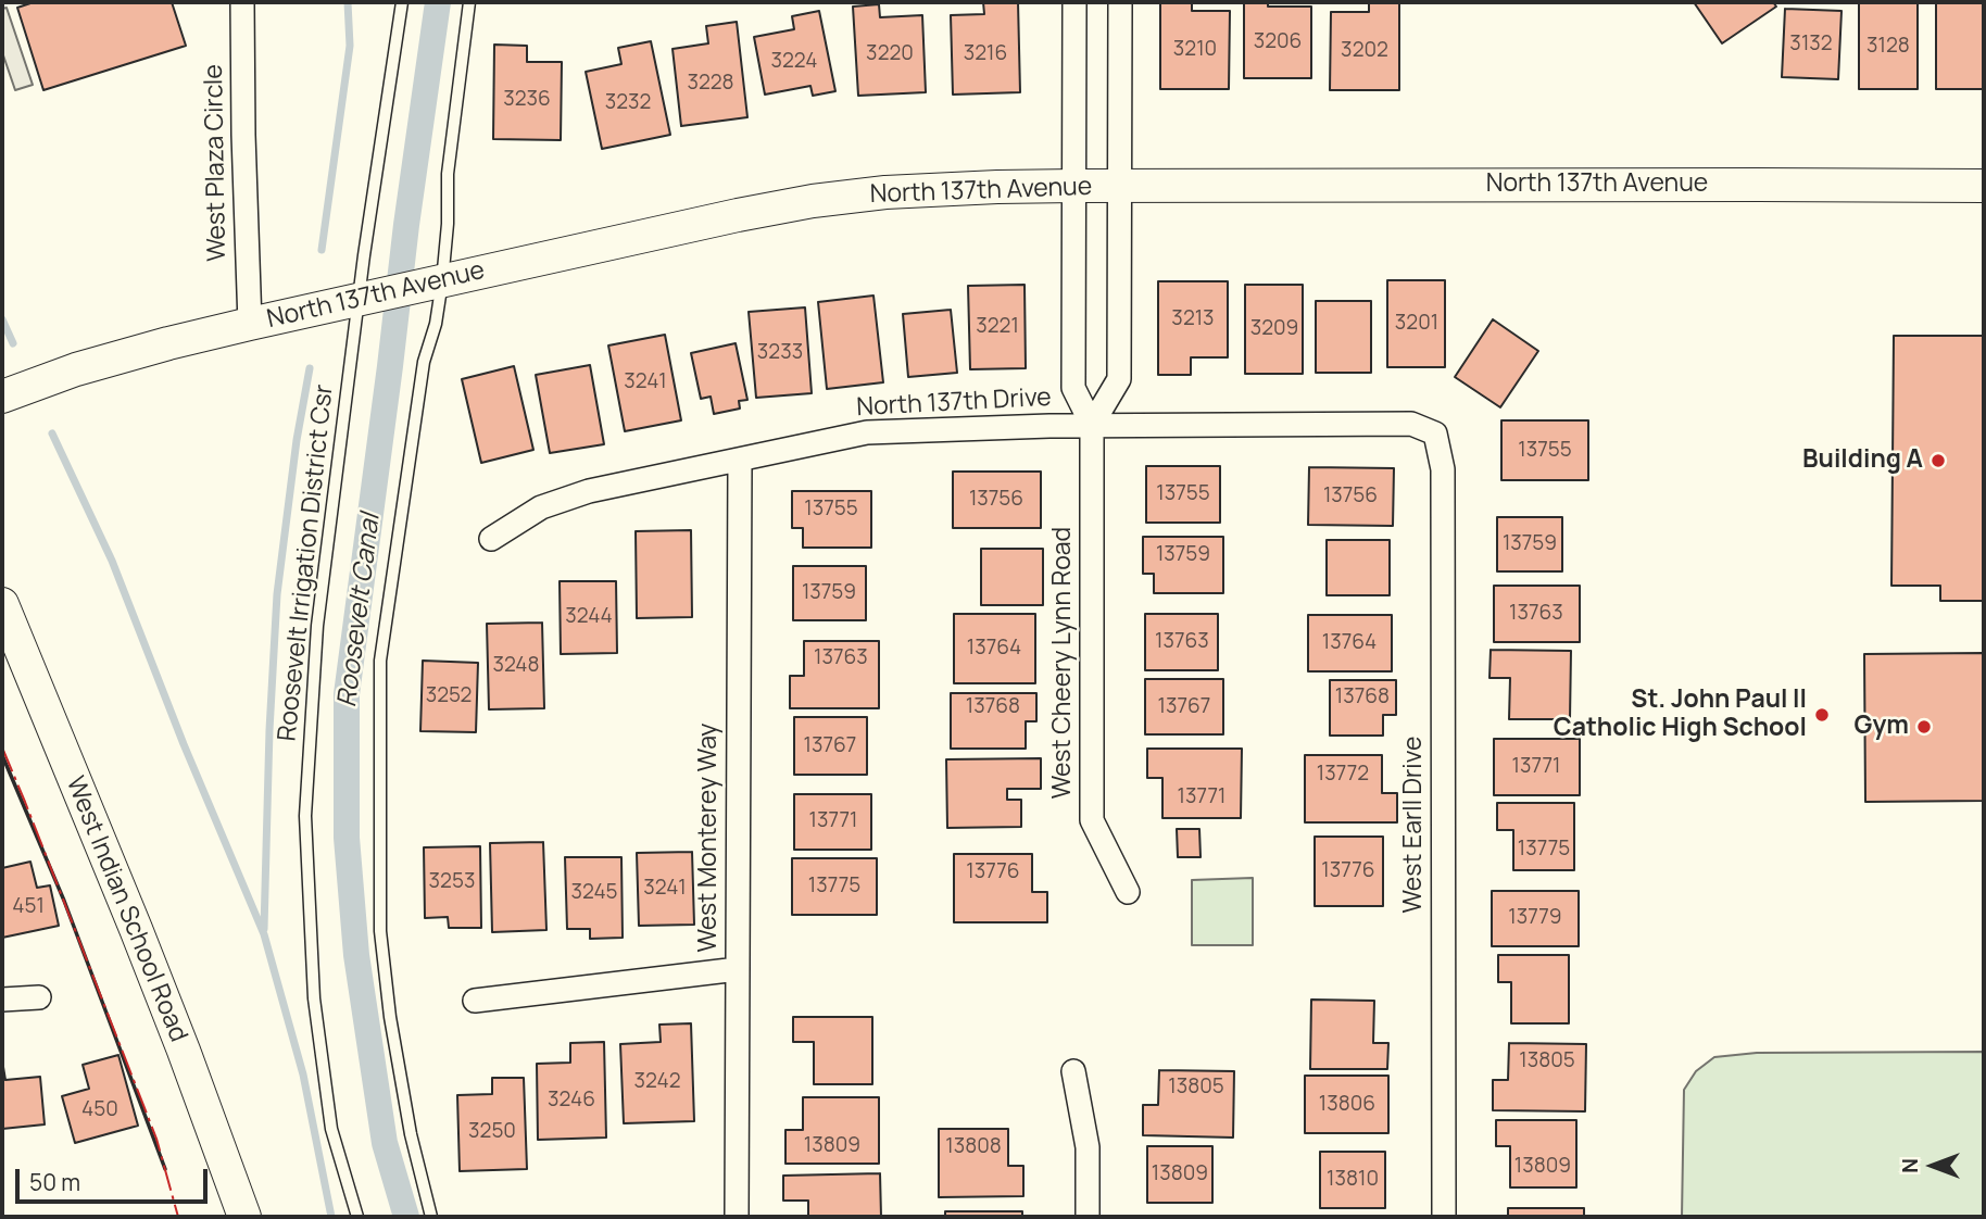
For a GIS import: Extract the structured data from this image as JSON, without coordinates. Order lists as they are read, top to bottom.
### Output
{
  "streets": {
    "street": [
      "West Plaza Circle",
      "North 137th Avenue",
      "North 137th Drive",
      "West Cheery Lynn Road",
      "West Earll Drive",
      "West Monterey Way",
      "West Indian School Road"
    ],
    "lane": ["Roosevelt Irrigation District Csr"]
  },
  "crossings": [
    ["West Plaza Circle", "North 137th Avenue"],
    ["North 137th Avenue", "Roosevelt Irrigation District Csr"],
    ["North 137th Avenue", "West Cheery Lynn Road"],
    ["North 137th Drive", "West Cheery Lynn Road"],
    ["North 137th Drive", "West Earll Drive"],
    ["North 137th Drive", "West Monterey Way"]
  ],
  "water": ["Roosevelt Canal"],
  "places": ["Building A", "St. John Paul II Catholic High School", "Gym"],
  "house_numbers": [
    "3206",
    "3132",
    "3128",
    "3210",
    "3202",
    "3220",
    "3216",
    "3224",
    "3228",
    "3236",
    "3232",
    "3213",
    "3201",
    "3221",
    "3209",
    "3233",
    "3241",
    "13755",
    "13755",
    "13756",
    "13756",
    "13755",
    "13759",
    "13759",
    "13759",
    "13763",
    "3244",
    "13763",
    "13764",
    "13764",
    "13763",
    "3248",
    "3252",
    "13768",
    "13768",
    "13767",
    "13767",
    "13771",
    "13772",
    "13771",
    "13771",
    "13775",
    "13776",
    "13776",
    "3253",
    "13775",
    "3241",
    "3245",
    "451",
    "13779",
    "13805",
    "3242",
    "13805",
    "3246",
    "13806",
    "450",
    "3250",
    "13809",
    "13808",
    "13809",
    "13809",
    "13810"
  ],
  "scale_bar": "50 m",
  "north": "left"
}
